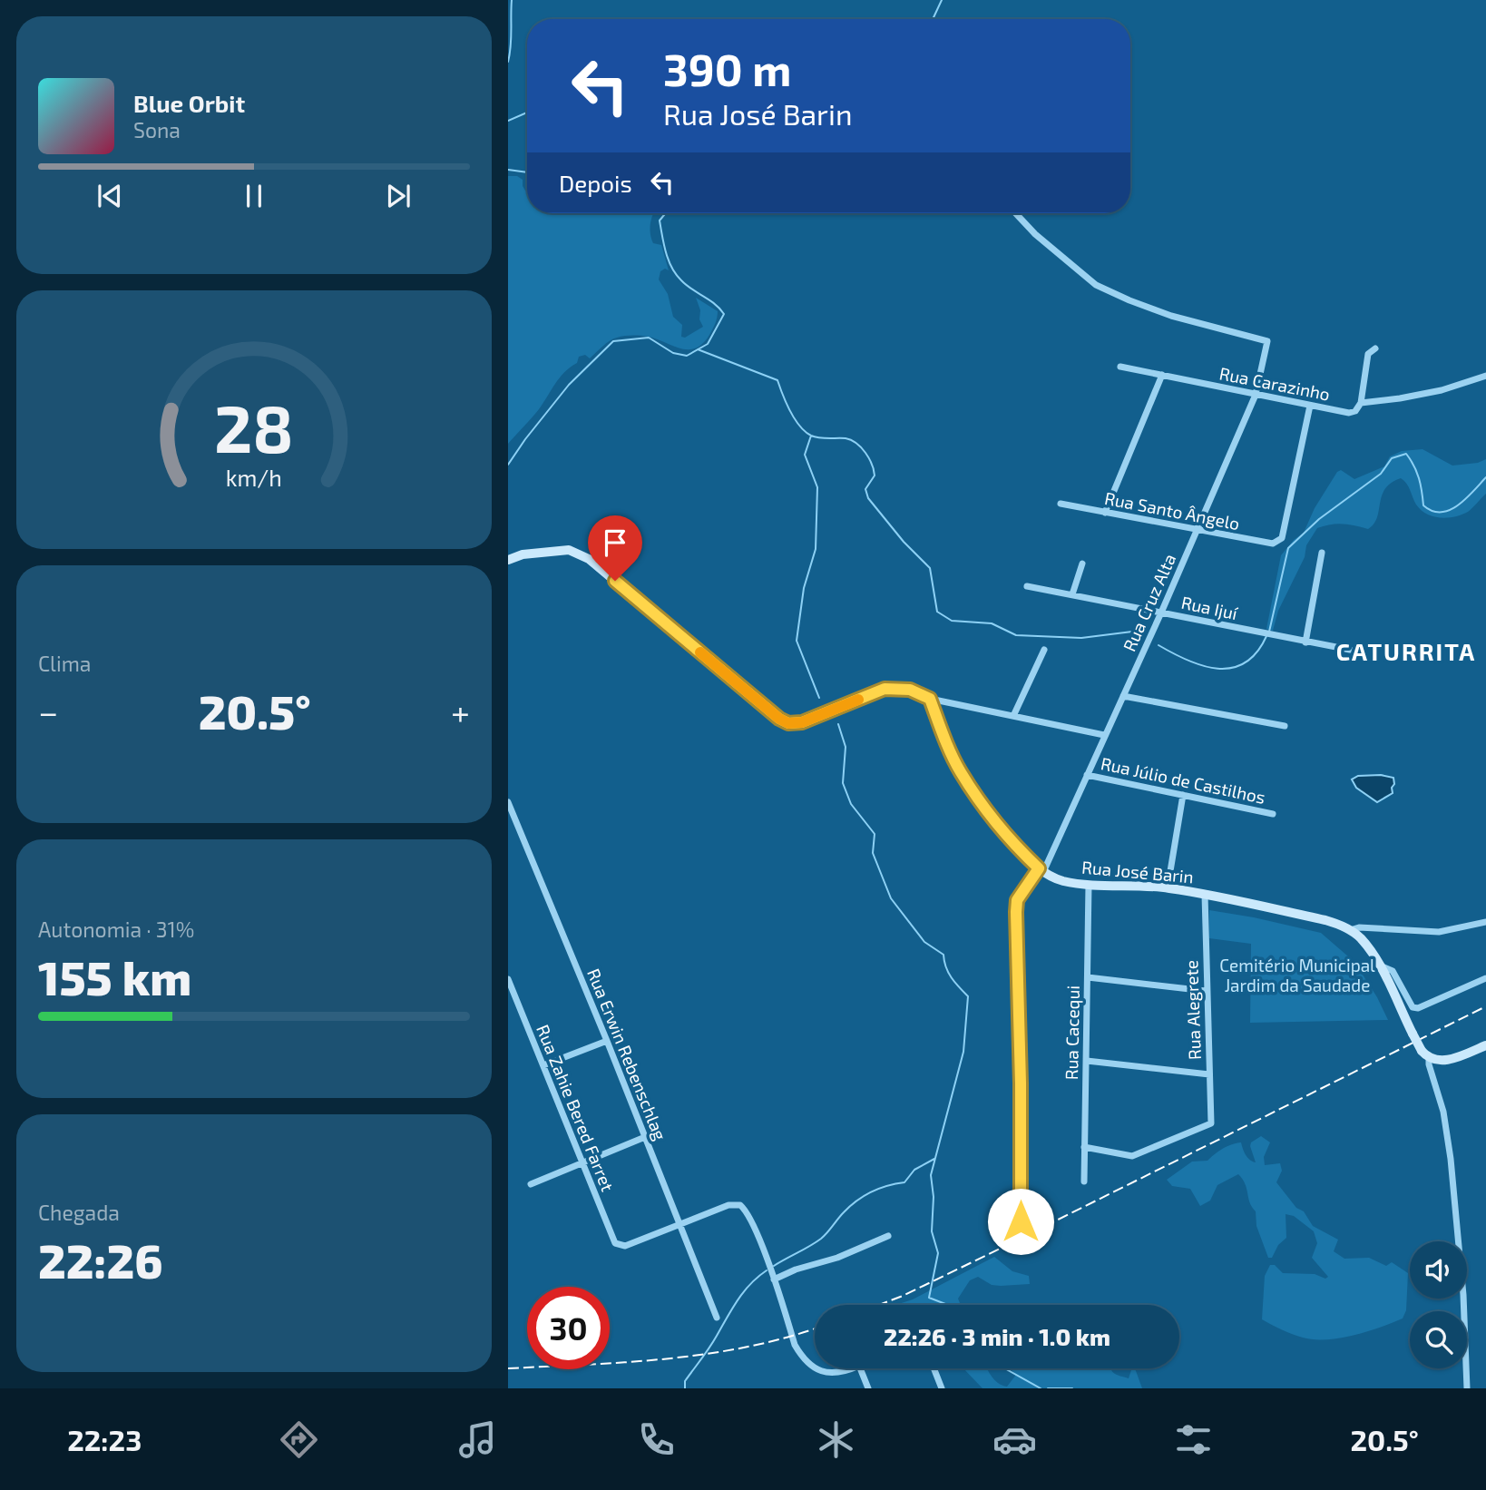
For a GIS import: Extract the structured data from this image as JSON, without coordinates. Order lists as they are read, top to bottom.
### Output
{
  "streets": {
    "main road": ["Rua José Barin"],
    "street": [
      "Rua Carazinho",
      "Rua Santo Ângelo",
      "Rua Cruz Alta",
      "Rua Ijuí",
      "Rua Júlio de Castilhos",
      "Rua Alegrete",
      "Rua Cacequi",
      "Rua Erwin Rebenschlag",
      "Rua Zahie Bered Farret"
    ]
  },
  "crossings": [
    ["Rua Carazinho", "Rua Santo Ângelo"],
    ["Rua Carazinho", "Rua Cruz Alta"],
    ["Rua Santo Ângelo", "Rua Cruz Alta"],
    ["Rua Cruz Alta", "Rua Ijuí"],
    ["Rua Cruz Alta", "Rua Júlio de Castilhos"],
    ["Rua Cruz Alta", "Rua José Barin"],
    ["Rua José Barin", "Rua Alegrete"],
    ["Rua José Barin", "Rua Cacequi"],
    ["Rua Alegrete", "Rua Cacequi"],
    ["Rua Erwin Rebenschlag", "Rua Zahie Bered Farret"]
  ],
  "districts": ["CATURRITA"],
  "parks": ["Cemitério Municipal Jardim da Saudade"],
  "page": {
    "turn": ["390 m", "Rua José Barin"],
    "song": ["Blue Orbit", "Sona"],
    "then": "Depois",
    "tile": [
      "Clima",
      ["Autonomia · 31%", "155 km"],
      ["Chegada", "22:26"]
    ],
    "heat": ["−", "20.5°", "+"],
    "limit": "30",
    "trip": "22:26 · 3 min · 1.0 km",
    "tabs": ["22:23", "20.5°"],
    "gauge": ["28", "km/h"]
  }
}
